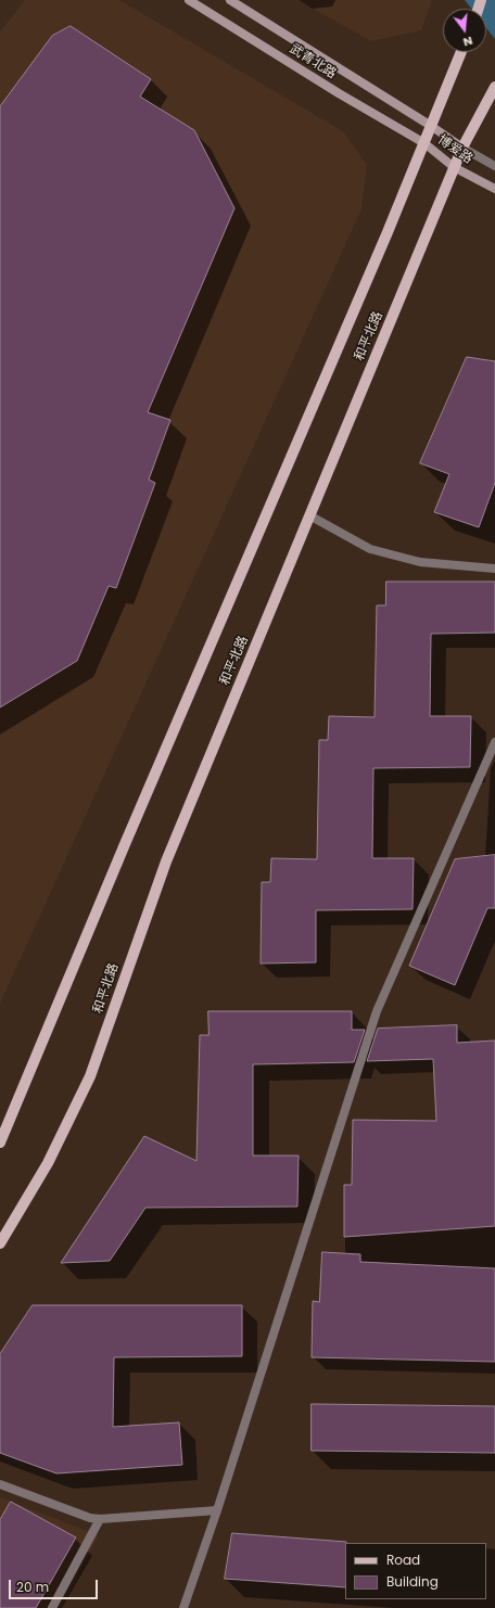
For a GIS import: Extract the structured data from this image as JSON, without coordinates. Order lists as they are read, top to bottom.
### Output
{
  "streets": {
    "main road": ["武青北路", "博爱路", "和平北路"]
  },
  "crossings": [
    ["武青北路", "博爱路"],
    ["武青北路", "和平北路"],
    ["博爱路", "和平北路"]
  ],
  "legend": ["Road", "Building"],
  "scale_bar": "20 m",
  "north": "bottom"
}
